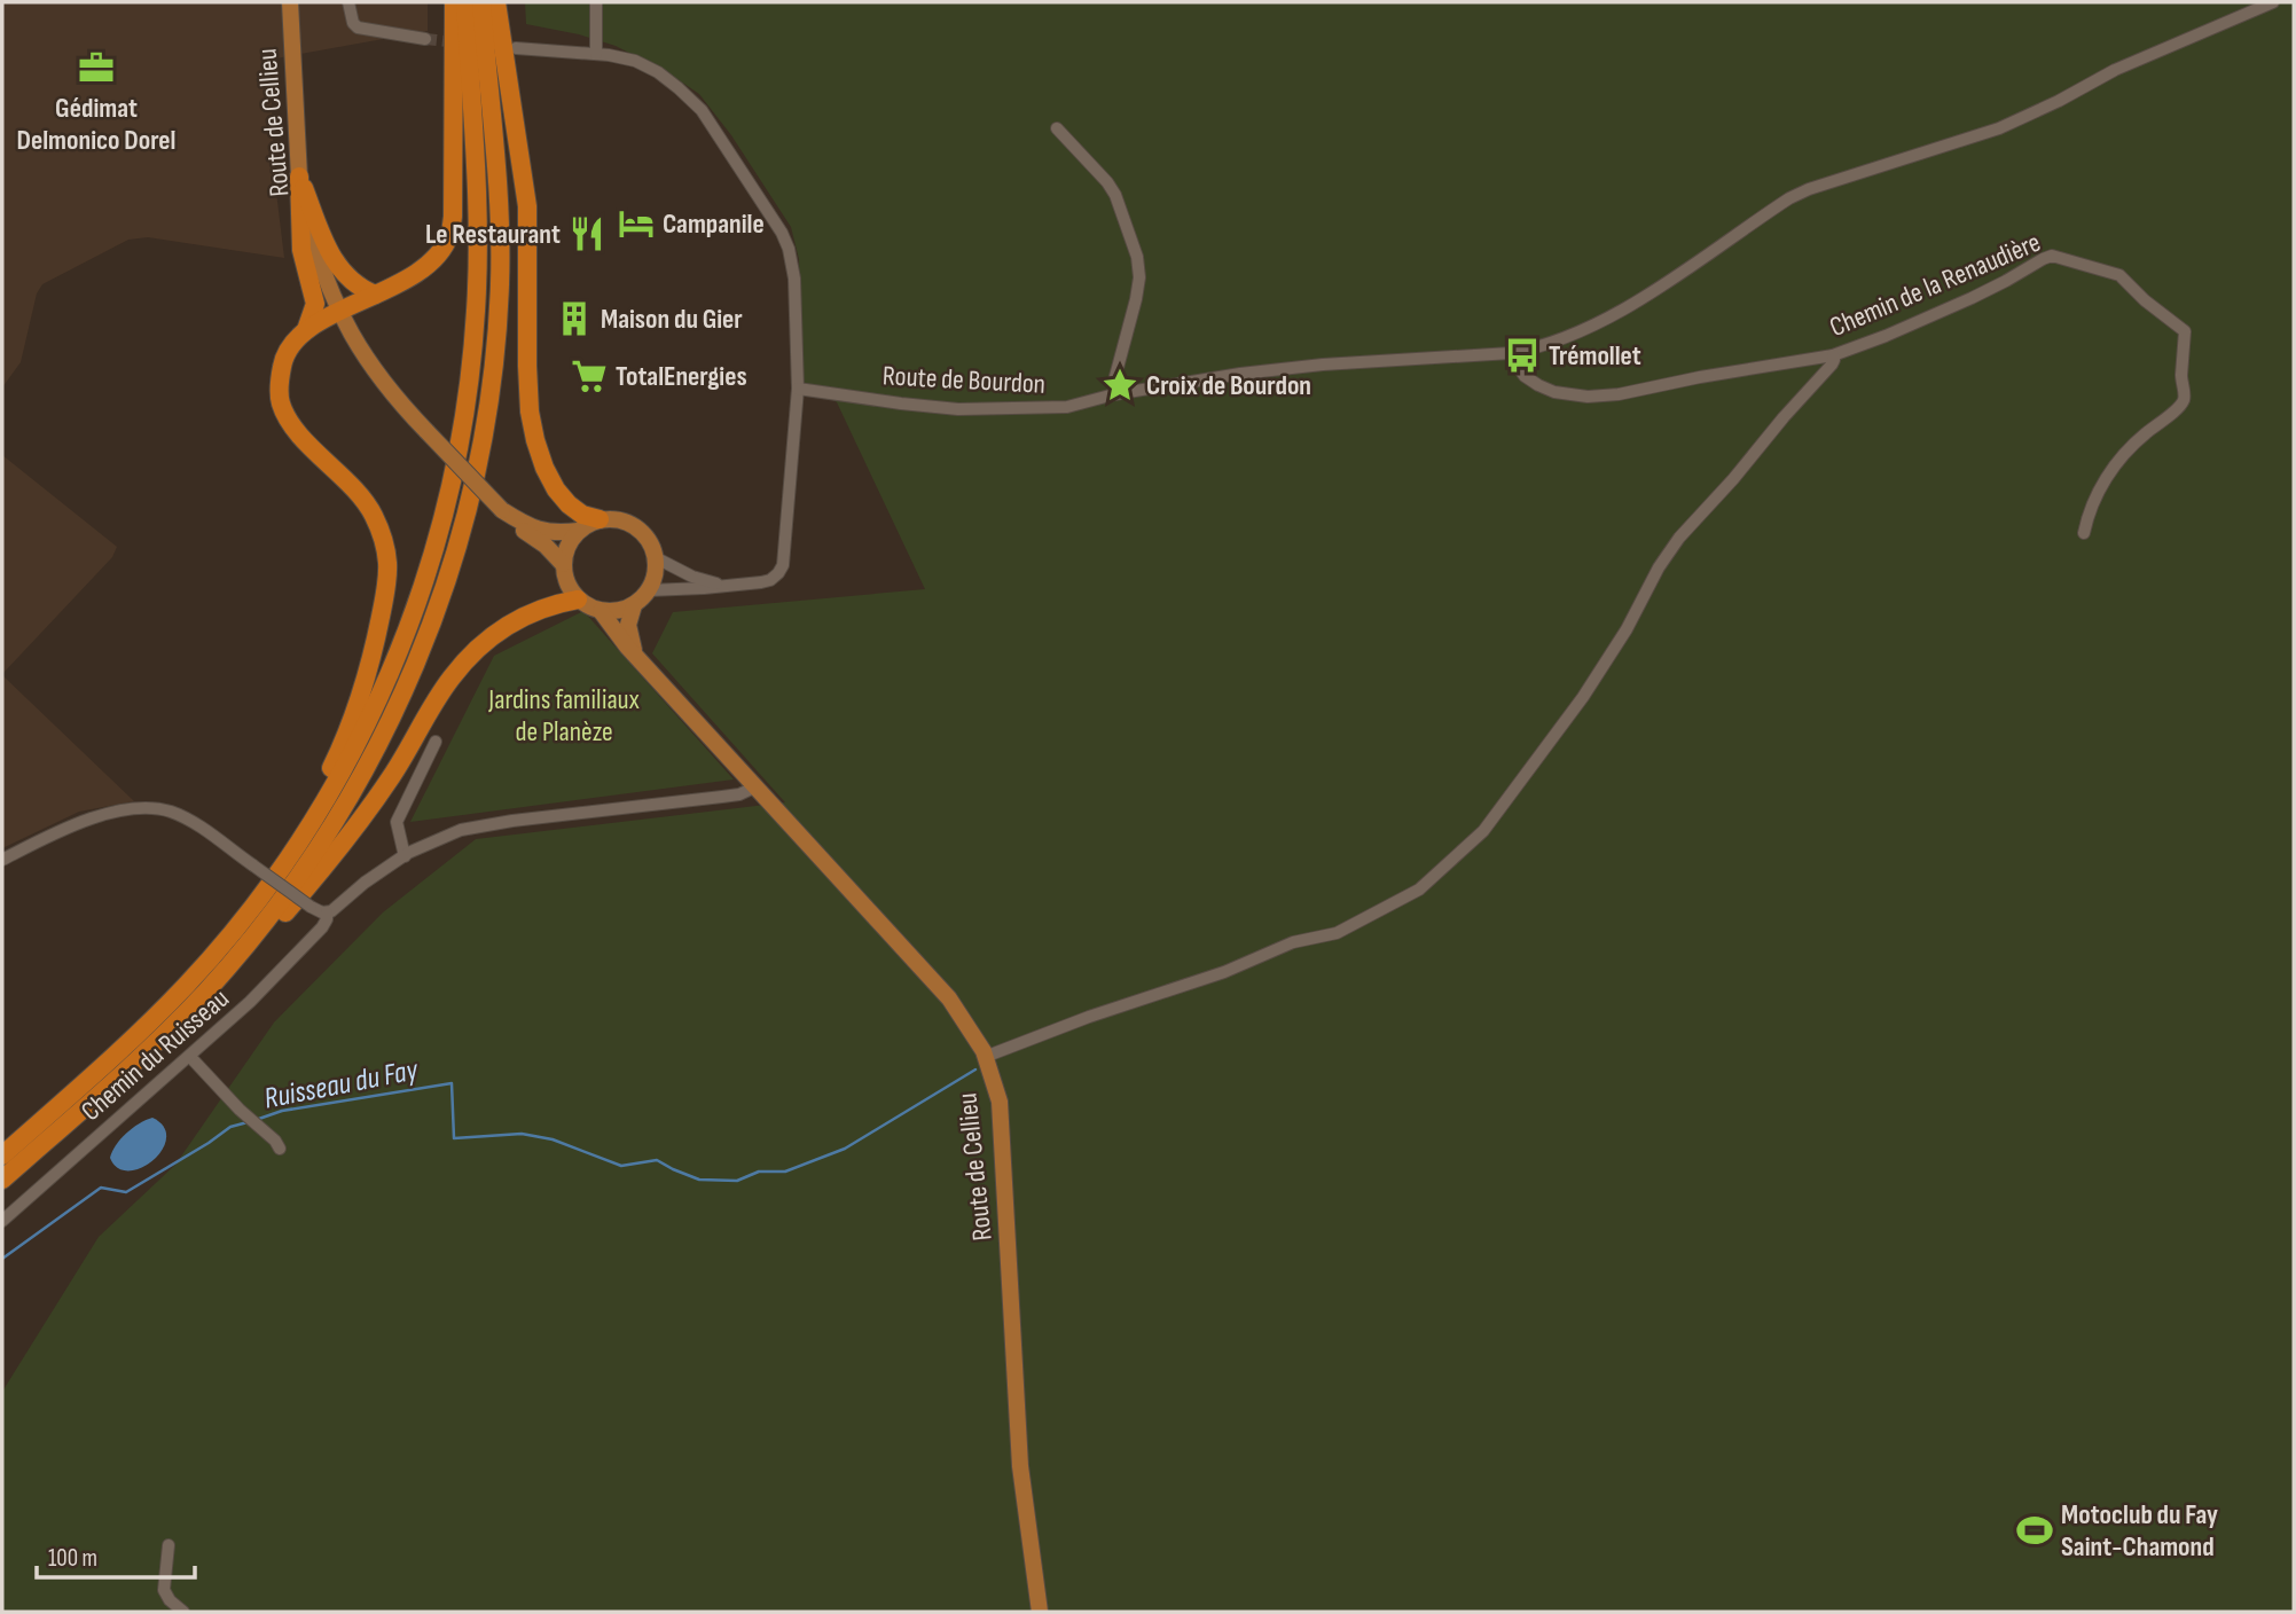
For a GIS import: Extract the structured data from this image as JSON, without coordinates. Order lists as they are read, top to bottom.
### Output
{
  "streets": {
    "main road": ["Route de Cellieu"],
    "street": ["Chemin de la Renaudière", "Route de Bourdon", "Chemin du Ruisseau"]
  },
  "crossings": [
    ["Chemin de la Renaudière", "Route de Bourdon"]
  ],
  "water": ["Ruisseau du Fay"],
  "parks": ["Jardins familiaux de Planèze"],
  "places": {
    "office": ["Gédimat Delmonico Dorel"],
    "hotel": ["Campanile"],
    "restaurant": ["Le Restaurant"],
    "building": ["Maison du Gier"],
    "bus stop": ["Trémollet"],
    "supermarket": ["TotalEnergies"],
    "place": ["Croix de Bourdon"],
    "sports": ["Motoclub du Fay Saint-Chamond"]
  },
  "scale_bar": "100 m"
}
